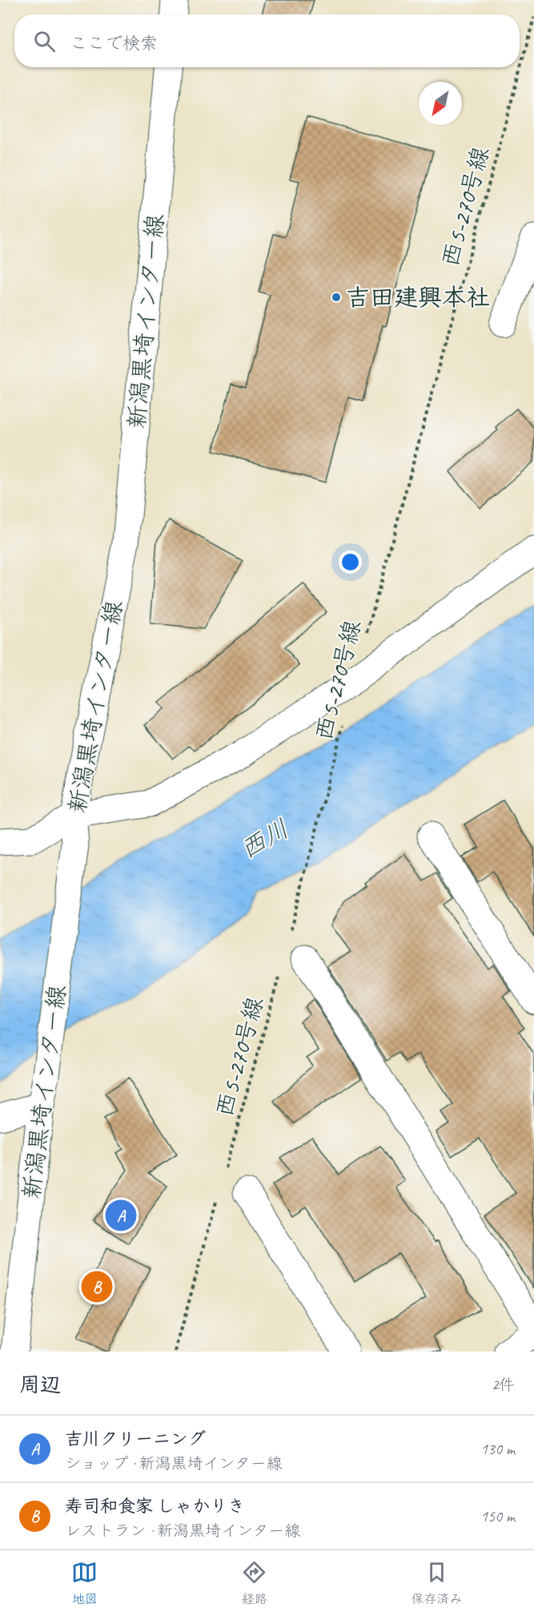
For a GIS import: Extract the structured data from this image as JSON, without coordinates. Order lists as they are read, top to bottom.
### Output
{
  "streets": {
    "street": ["新潟黒埼インター線"],
    "path": ["西5-270号線"]
  },
  "water": ["西川"],
  "places": ["吉田建興本社"],
  "north": "bottom left",
  "page": {
    "search": "ここで検索",
    "pins": ["A", "B"],
    "heading": ["周辺", "2件"],
    "list": [
      {
        "mark": "A",
        "name": "吉川クリーニング",
        "note": "ショップ · 新潟黒埼インター線",
        "value": "130 m"
      },
      {
        "mark": "B",
        "name": "寿司和食家 しゃかりき",
        "note": "レストラン · 新潟黒埼インター線",
        "value": "150 m"
      }
    ],
    "nav": ["地図", "経路", "保存済み"]
  }
}
